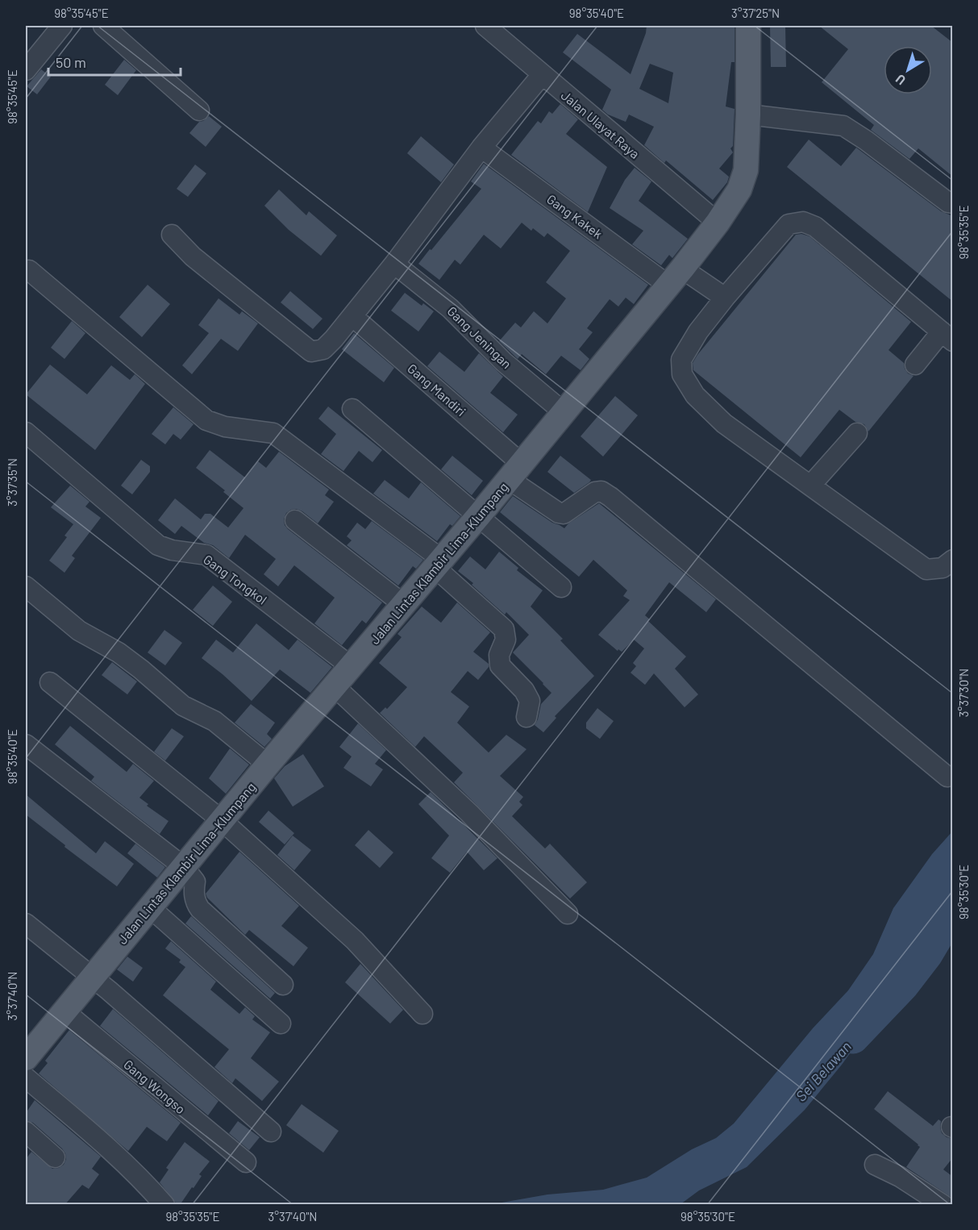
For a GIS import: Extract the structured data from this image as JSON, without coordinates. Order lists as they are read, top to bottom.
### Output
{
  "streets": {
    "main road": ["Jalan Lintas Klambir Lima–Klumpang"],
    "street": [
      "Jalan Ulayat Raya",
      "Gang Kakek",
      "Gang Jeningan",
      "Gang Mandiri",
      "Gang Tongkol",
      "Gang Wongso"
    ]
  },
  "crossings": [
    ["Jalan Ulayat Raya", "Jalan Lintas Klambir Lima–Klumpang"],
    ["Gang Kakek", "Jalan Lintas Klambir Lima–Klumpang"],
    ["Gang Jeningan", "Jalan Lintas Klambir Lima–Klumpang"],
    ["Gang Mandiri", "Jalan Lintas Klambir Lima–Klumpang"],
    ["Jalan Lintas Klambir Lima–Klumpang", "Gang Tongkol"],
    ["Jalan Lintas Klambir Lima–Klumpang", "Gang Wongso"]
  ],
  "water": ["Sei Belawan"],
  "scale_bar": "50 m",
  "north": "bottom left",
  "coordinates": [
    "98°35'45\"E",
    "98°35'40\"E",
    "3°37'25\"N",
    "98°35'35\"E",
    "3°37'35\"N",
    "3°37'30\"N",
    "98°35'30\"E",
    "3°37'40\"N"
  ]
}
